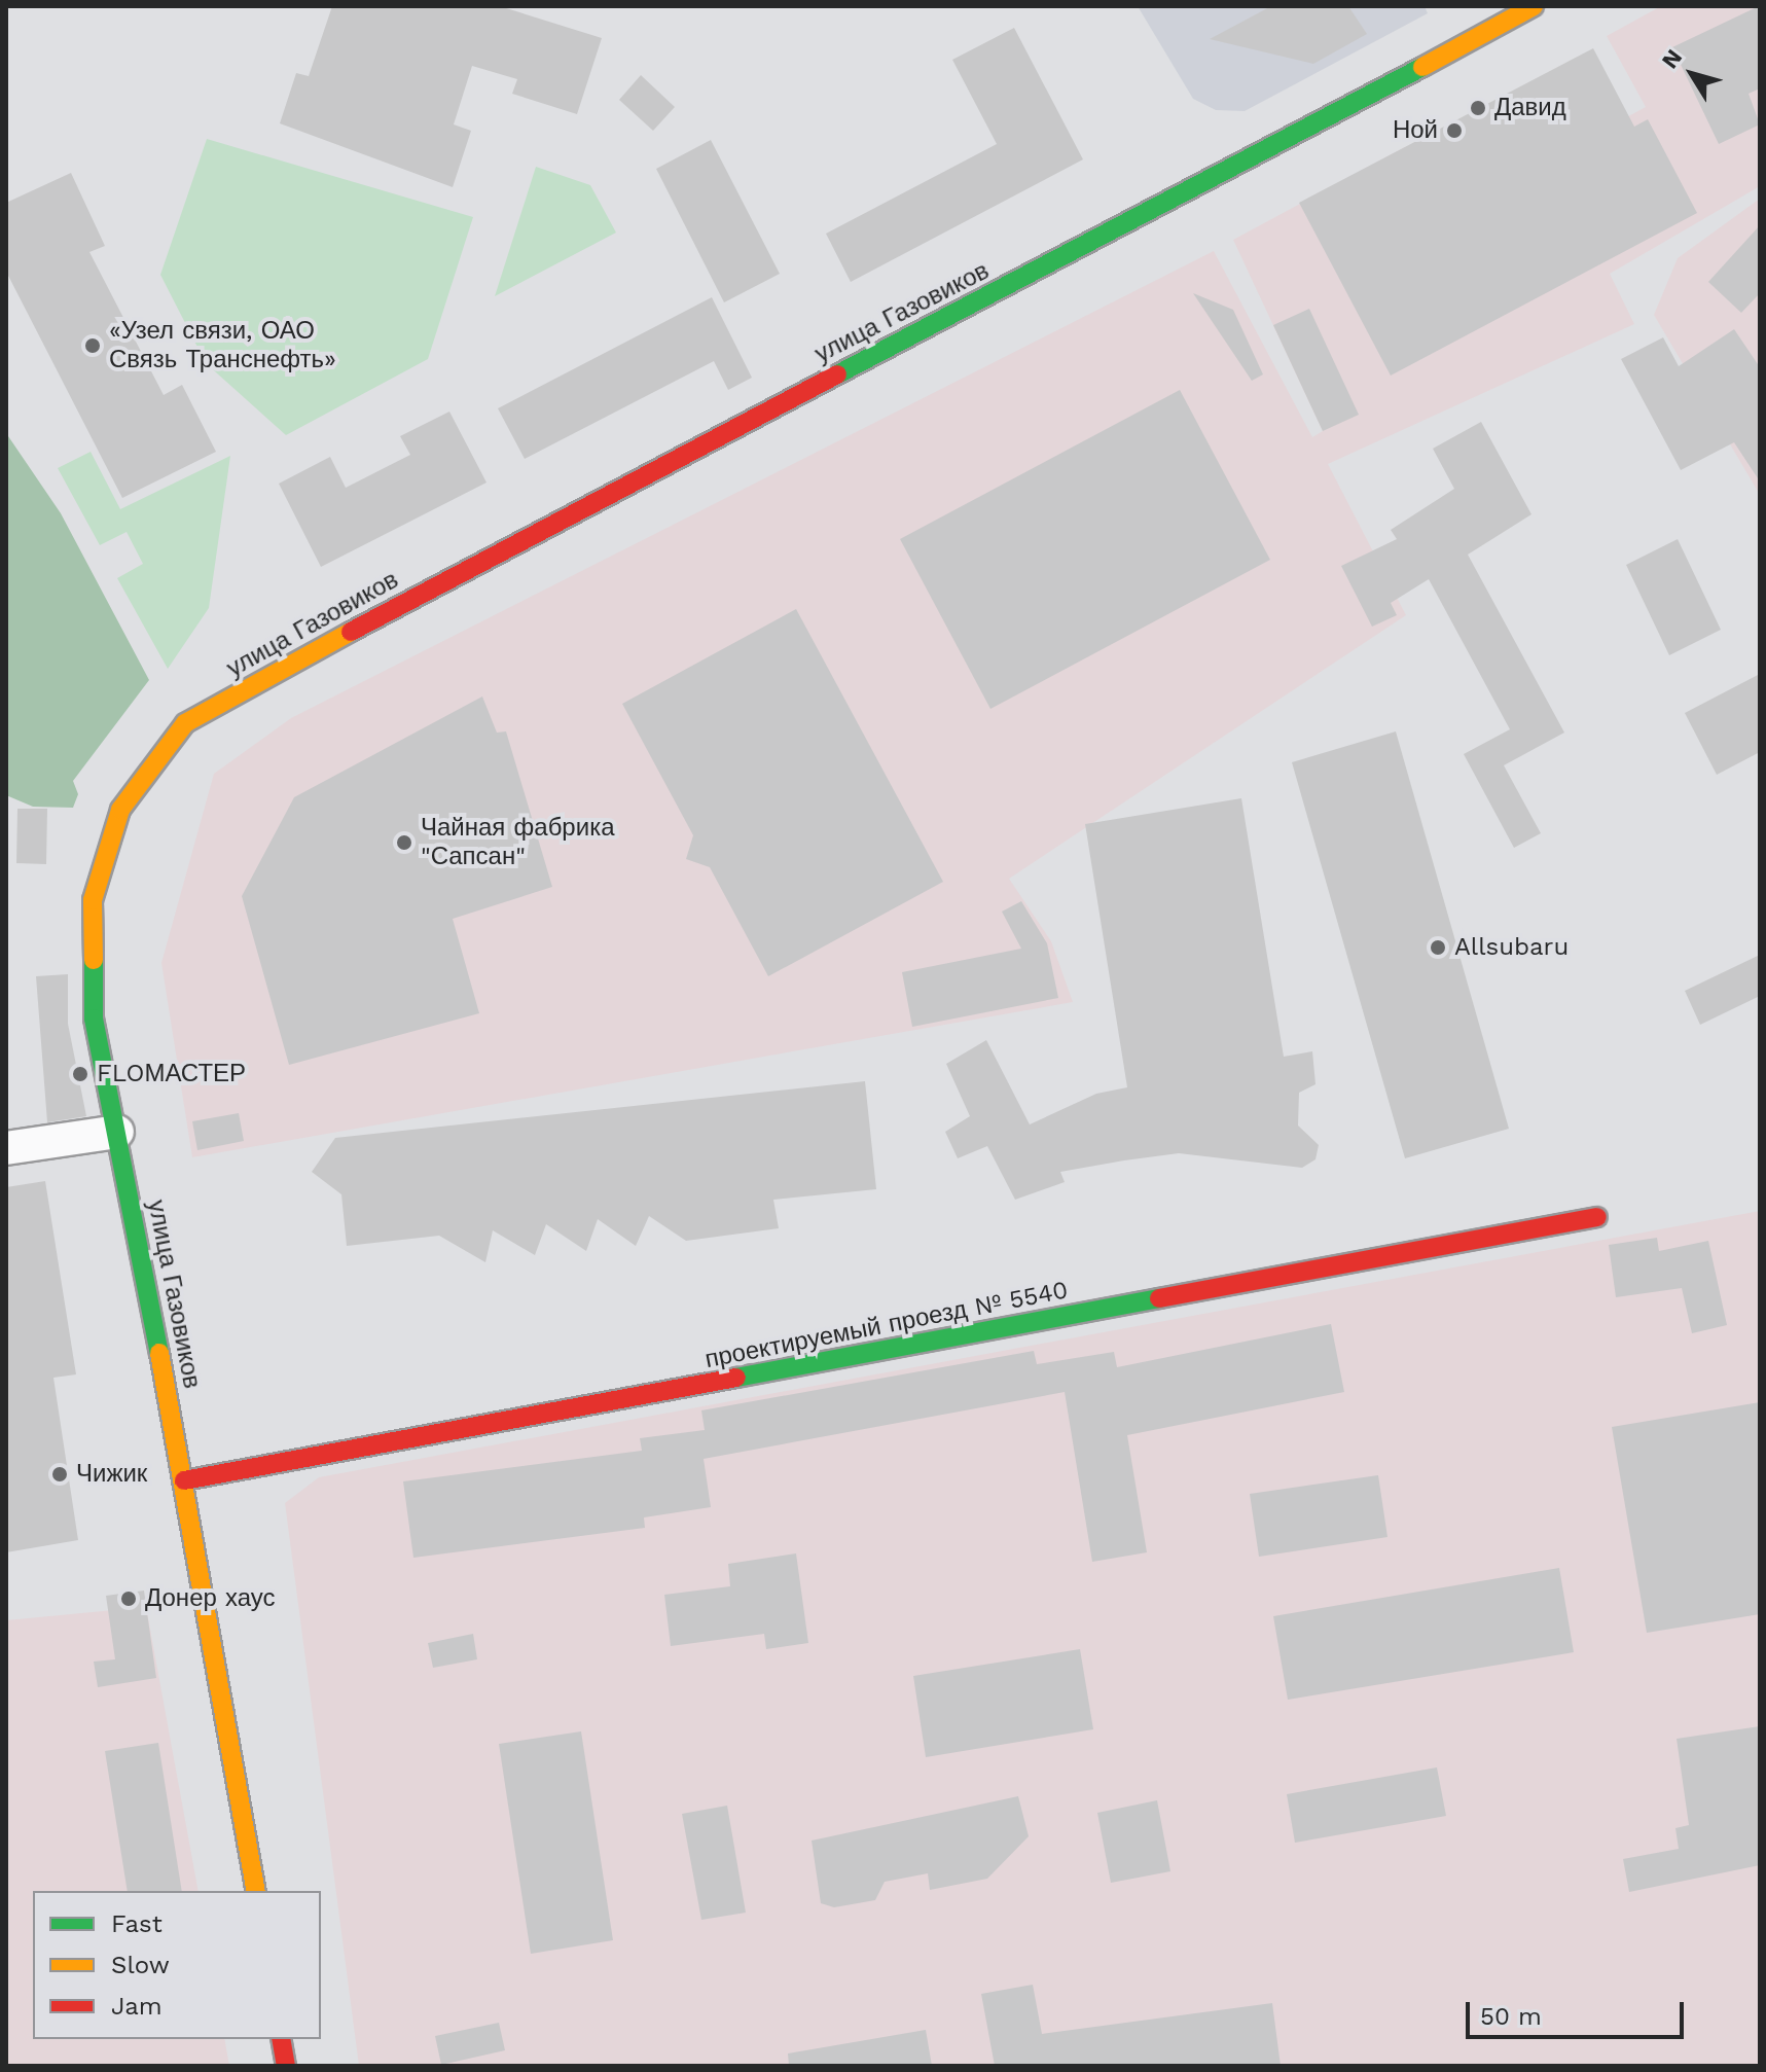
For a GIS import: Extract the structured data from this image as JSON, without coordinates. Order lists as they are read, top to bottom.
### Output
{
  "streets": {
    "street": ["улица Газовиков", "проектируемый проезд № 5540"]
  },
  "crossings": [
    ["улица Газовиков", "проектируемый проезд № 5540"]
  ],
  "places": [
    "Давид",
    "Ной",
    "«Узел связи, ОАО Связь Транснефть»",
    "Чайная фабрика \"Сапсан\"",
    "Allsubaru",
    "FLOМАСТЕР",
    "Чижик",
    "Донер хаус"
  ],
  "legend": ["Fast", "Slow", "Jam"],
  "scale_bar": "50 m",
  "north": "top left"
}
